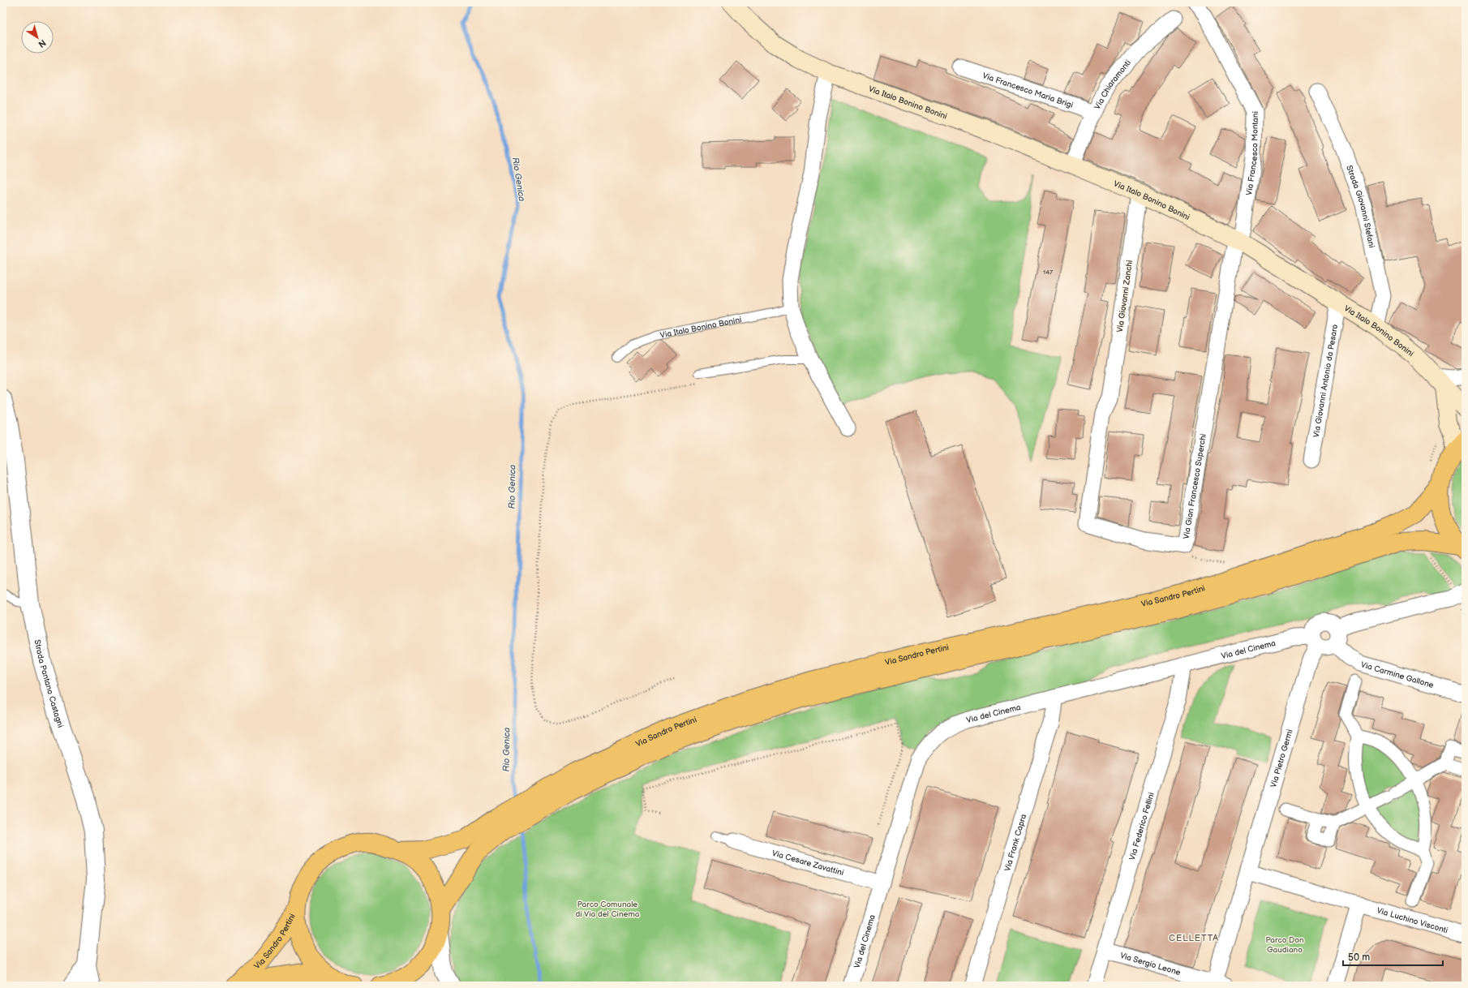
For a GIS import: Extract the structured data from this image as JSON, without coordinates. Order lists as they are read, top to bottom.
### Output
{
  "streets": {
    "main road": ["Via Italo Bonino Bonini", "Via Sandro Pertini"],
    "street": [
      "Via Chiaramonti",
      "Via Francesco Maria Brigi",
      "Via Francesco Montani",
      "Strada Giovanni Stefani",
      "Via Giovanni Zanchi",
      "Via Giovanni Antonio da Pesaro",
      "Via Gian Francesco Superchi",
      "Via del Cinema",
      "Via Carmine Gallone",
      "Strada Pantano Castagni",
      "Via Pietro Germi",
      "Via Federico Fellini",
      "Via Frank Capra",
      "Via Cesare Zavattini",
      "Via Luchino Visconti",
      "Via Sergio Leone"
    ]
  },
  "crossings": [
    ["Via Chiaramonti", "Via Francesco Maria Brigi"],
    ["Via Chiaramonti", "Via Italo Bonino Bonini"],
    ["Via Italo Bonino Bonini", "Via Francesco Montani"],
    ["Via Italo Bonino Bonini", "Strada Giovanni Stefani"],
    ["Via Italo Bonino Bonini", "Via Giovanni Zanchi"],
    ["Via Italo Bonino Bonini", "Via Giovanni Antonio da Pesaro"],
    ["Via Italo Bonino Bonini", "Via Gian Francesco Superchi"],
    ["Via Francesco Montani", "Via Gian Francesco Superchi"],
    ["Via Giovanni Zanchi", "Via Gian Francesco Superchi"],
    ["Via del Cinema", "Via Carmine Gallone"],
    ["Via del Cinema", "Via Pietro Germi"],
    ["Via del Cinema", "Via Federico Fellini"],
    ["Via del Cinema", "Via Frank Capra"],
    ["Via del Cinema", "Via Cesare Zavattini"],
    ["Via Carmine Gallone", "Via Pietro Germi"],
    ["Via Pietro Germi", "Via Luchino Visconti"],
    ["Via Pietro Germi", "Via Sergio Leone"],
    ["Via Federico Fellini", "Via Sergio Leone"]
  ],
  "districts": ["CELLETTA"],
  "water": ["Rio Genica"],
  "parks": ["Parco Comunale di Via del Cinema", "Parco Don Gaudiano"],
  "house_numbers": ["147"],
  "scale_bar": "50 m",
  "north": "bottom right"
}
